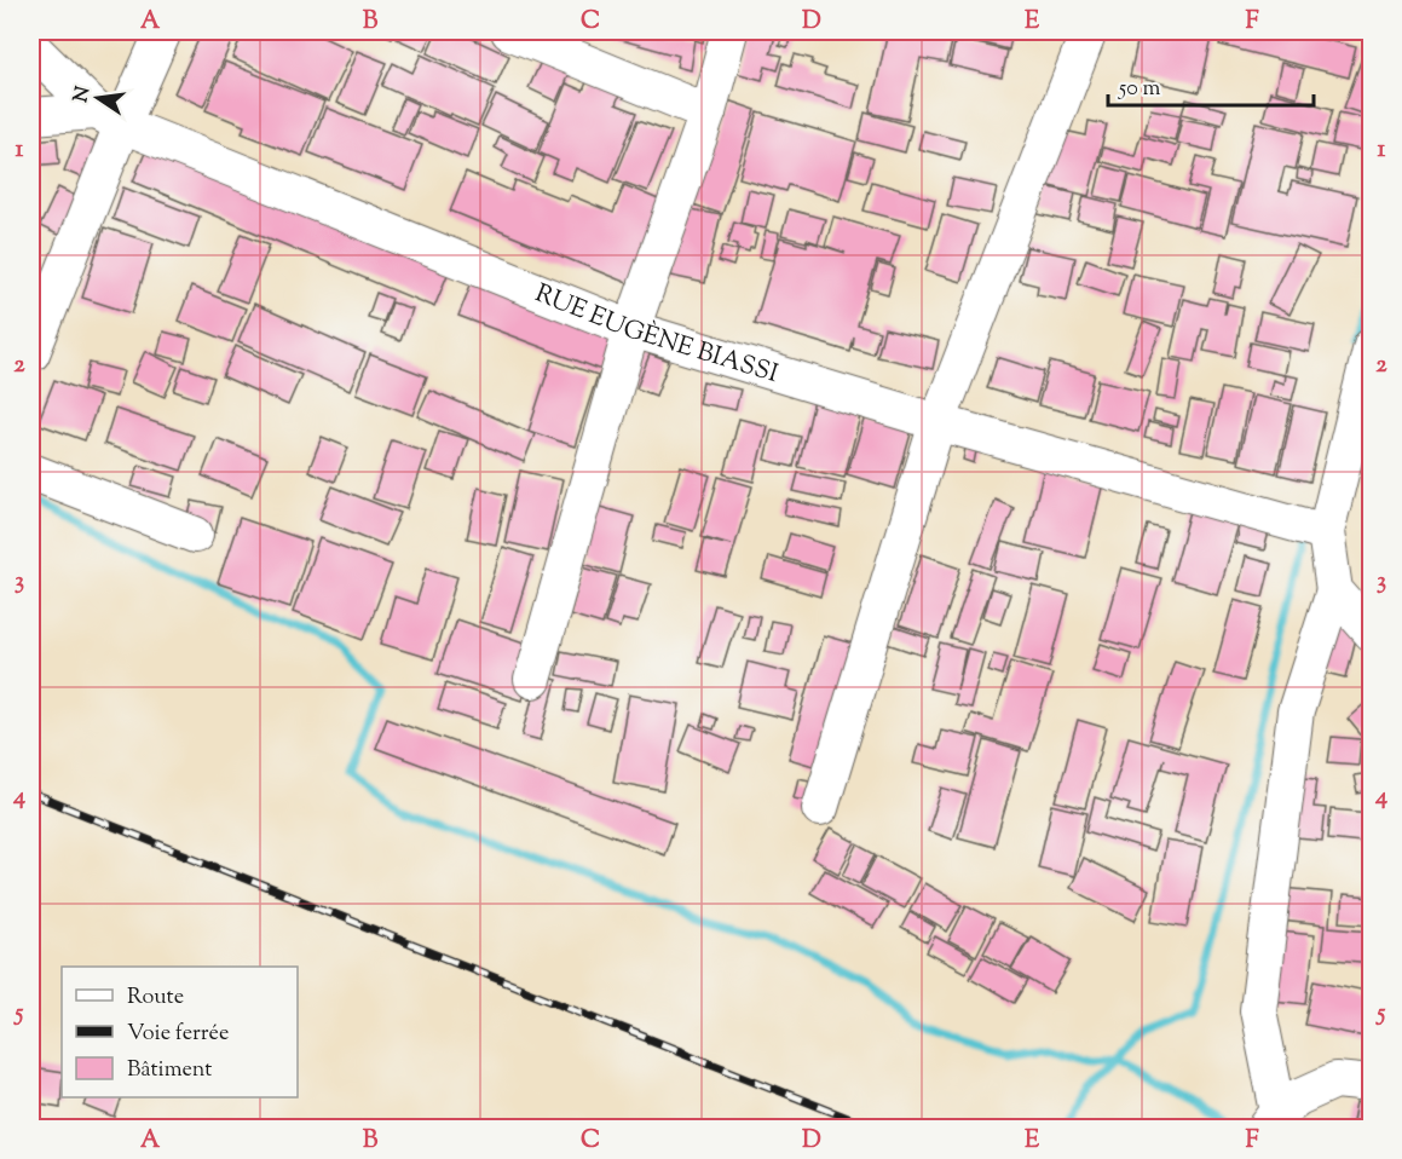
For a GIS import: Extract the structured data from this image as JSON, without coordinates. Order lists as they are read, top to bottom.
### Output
{
  "streets": {
    "street": ["RUE EUGÈNE BIASSI"]
  },
  "legend": ["Route", "Voie ferrée", "Bâtiment"],
  "scale_bar": "50 m",
  "north": "left",
  "grid": {
    "columns": [
      "A",
      "B",
      "C",
      "D",
      "E",
      "F"
    ],
    "rows": [
      "1",
      "2",
      "3",
      "4",
      "5"
    ]
  }
}
